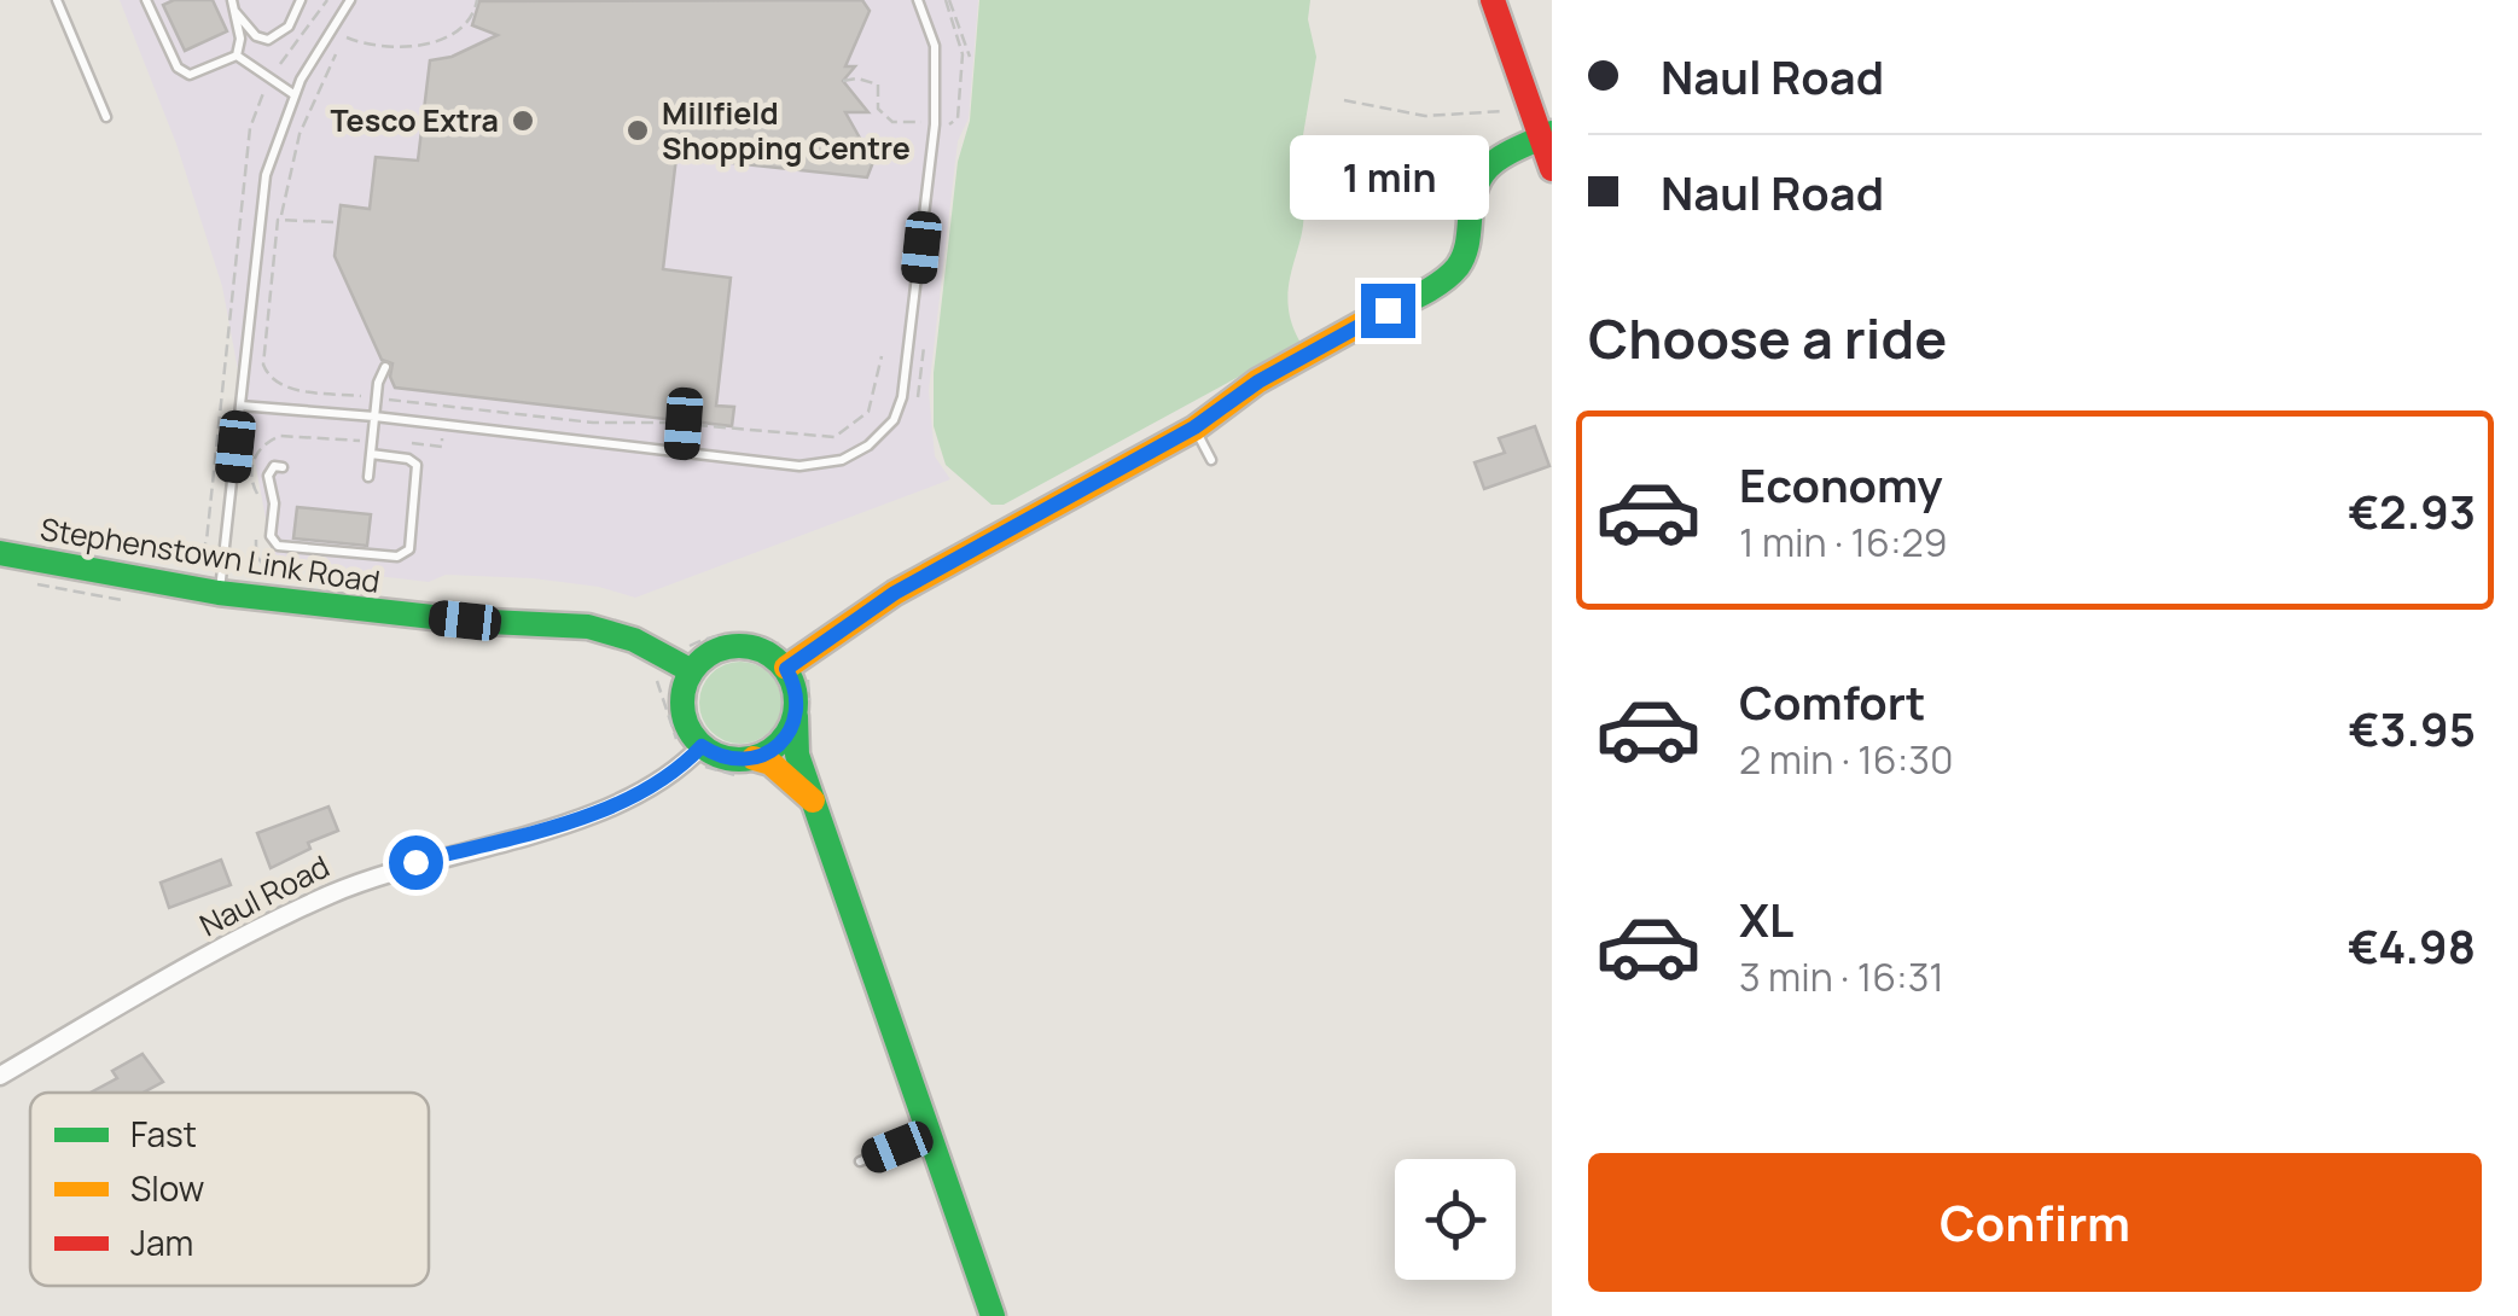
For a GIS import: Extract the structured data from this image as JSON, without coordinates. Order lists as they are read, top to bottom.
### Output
{
  "streets": {
    "street": ["Stephenstown Link Road", "Naul Road"]
  },
  "crossings": [
    ["Stephenstown Link Road", "Naul Road"]
  ],
  "places": ["Tesco Extra", "Millfield Shopping Centre"],
  "legend": ["Fast", "Slow", "Jam"],
  "page": {
    "banner": ["Naul Road", "Naul Road"],
    "bubble": "1 min",
    "heading": "Choose a ride",
    "list": [
      {
        "name": "Economy",
        "note": "1 min · 16:29",
        "value": "€2.93"
      },
      {
        "name": "Comfort",
        "note": "2 min · 16:30",
        "value": "€3.95"
      },
      {
        "name": "XL",
        "note": "3 min · 16:31",
        "value": "€4.98"
      }
    ],
    "buttons": "Confirm"
  }
}
